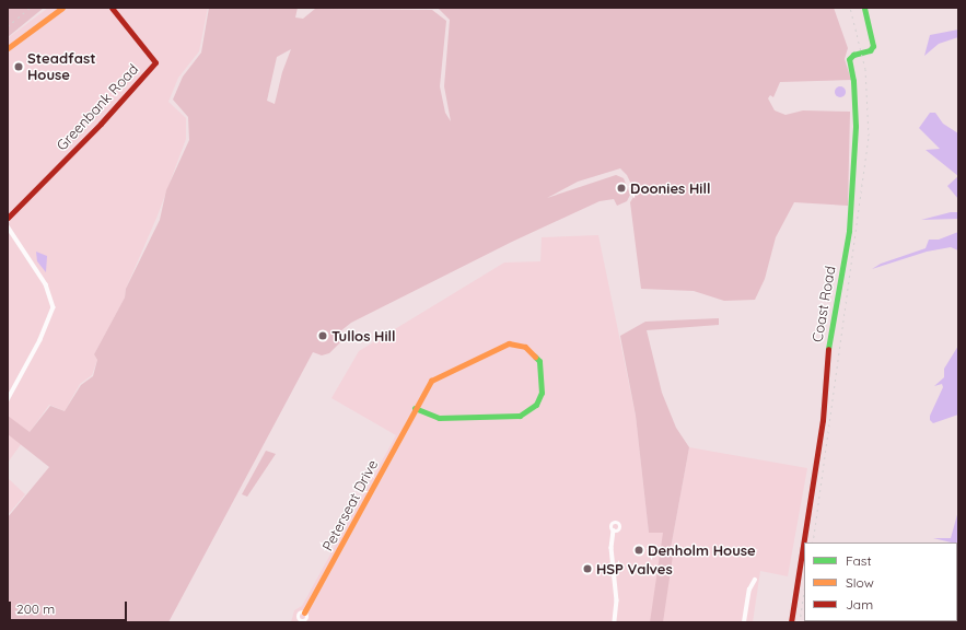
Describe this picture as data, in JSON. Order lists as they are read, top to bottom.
{
  "streets": {
    "street": ["Greenbank Road", "Coast Road", "Peterseat Drive"]
  },
  "places": [
    "Steadfast House",
    "Doonies Hill",
    "Tullos Hill",
    "Denholm House",
    "HSP Valves"
  ],
  "legend": ["Fast", "Slow", "Jam"],
  "scale_bar": "200 m"
}
